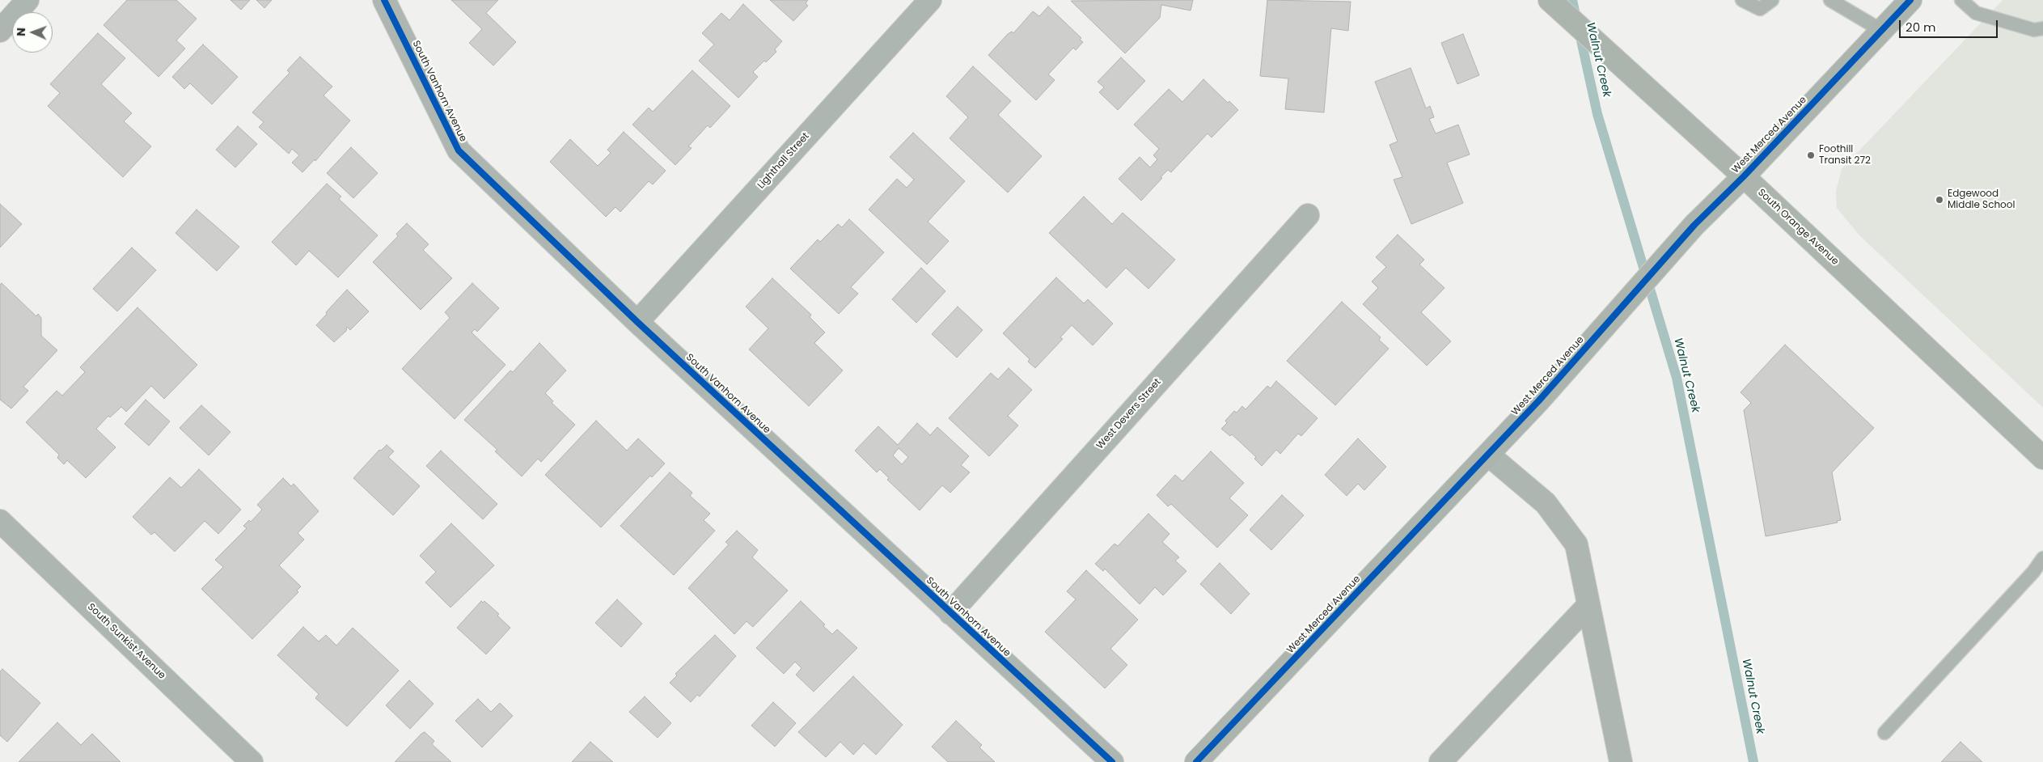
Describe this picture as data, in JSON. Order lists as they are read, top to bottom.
{
  "streets": {
    "street": [
      "South Vanhorn Avenue",
      "West Merced Avenue",
      "Lighthall Street",
      "South Orange Avenue",
      "West Devers Street",
      "South Sunkist Avenue"
    ]
  },
  "crossings": [
    ["South Vanhorn Avenue", "Lighthall Street"],
    ["South Vanhorn Avenue", "West Devers Street"],
    ["West Merced Avenue", "South Orange Avenue"]
  ],
  "water": ["Walnut Creek"],
  "places": ["Foothill Transit 272", "Edgewood Middle School"],
  "scale_bar": "20 m",
  "north": "left"
}
